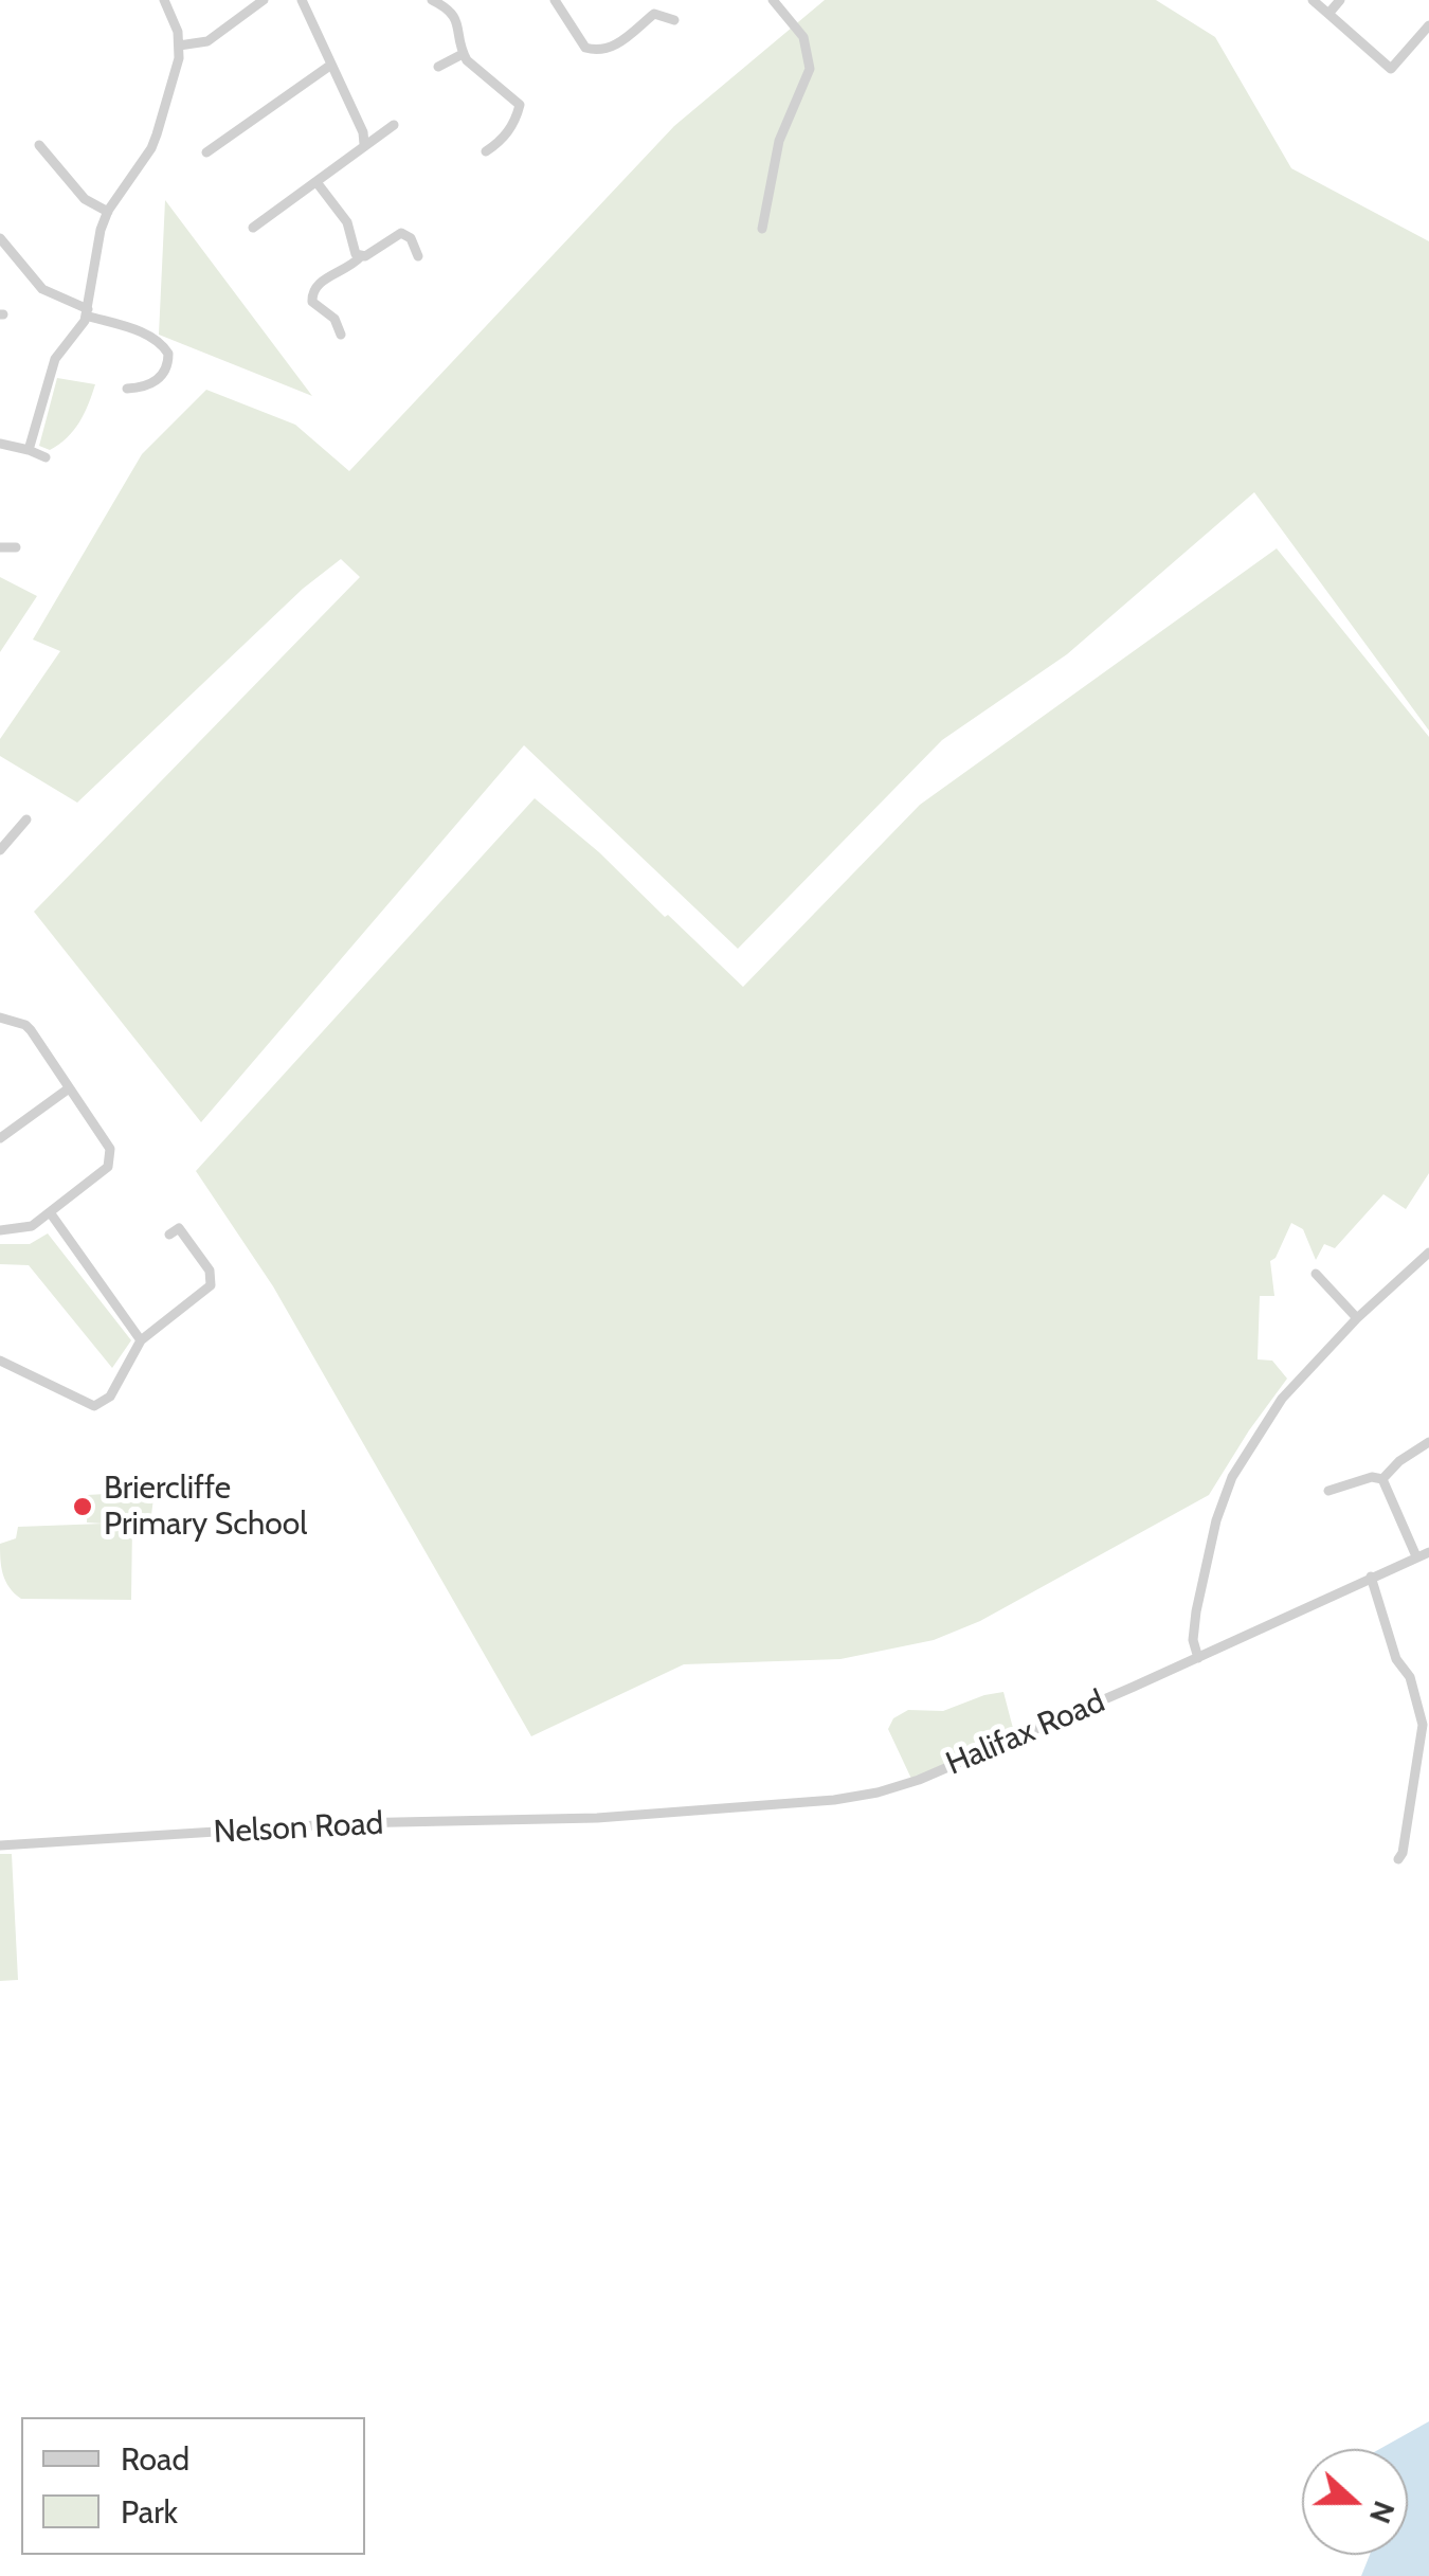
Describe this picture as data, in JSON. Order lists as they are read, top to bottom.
{
  "streets": {
    "street": ["Halifax Road", "Nelson Road"]
  },
  "crossings": [
    ["Halifax Road", "Nelson Road"]
  ],
  "places": ["Briercliffe Primary School"],
  "legend": ["Road", "Park"],
  "north": "right"
}
